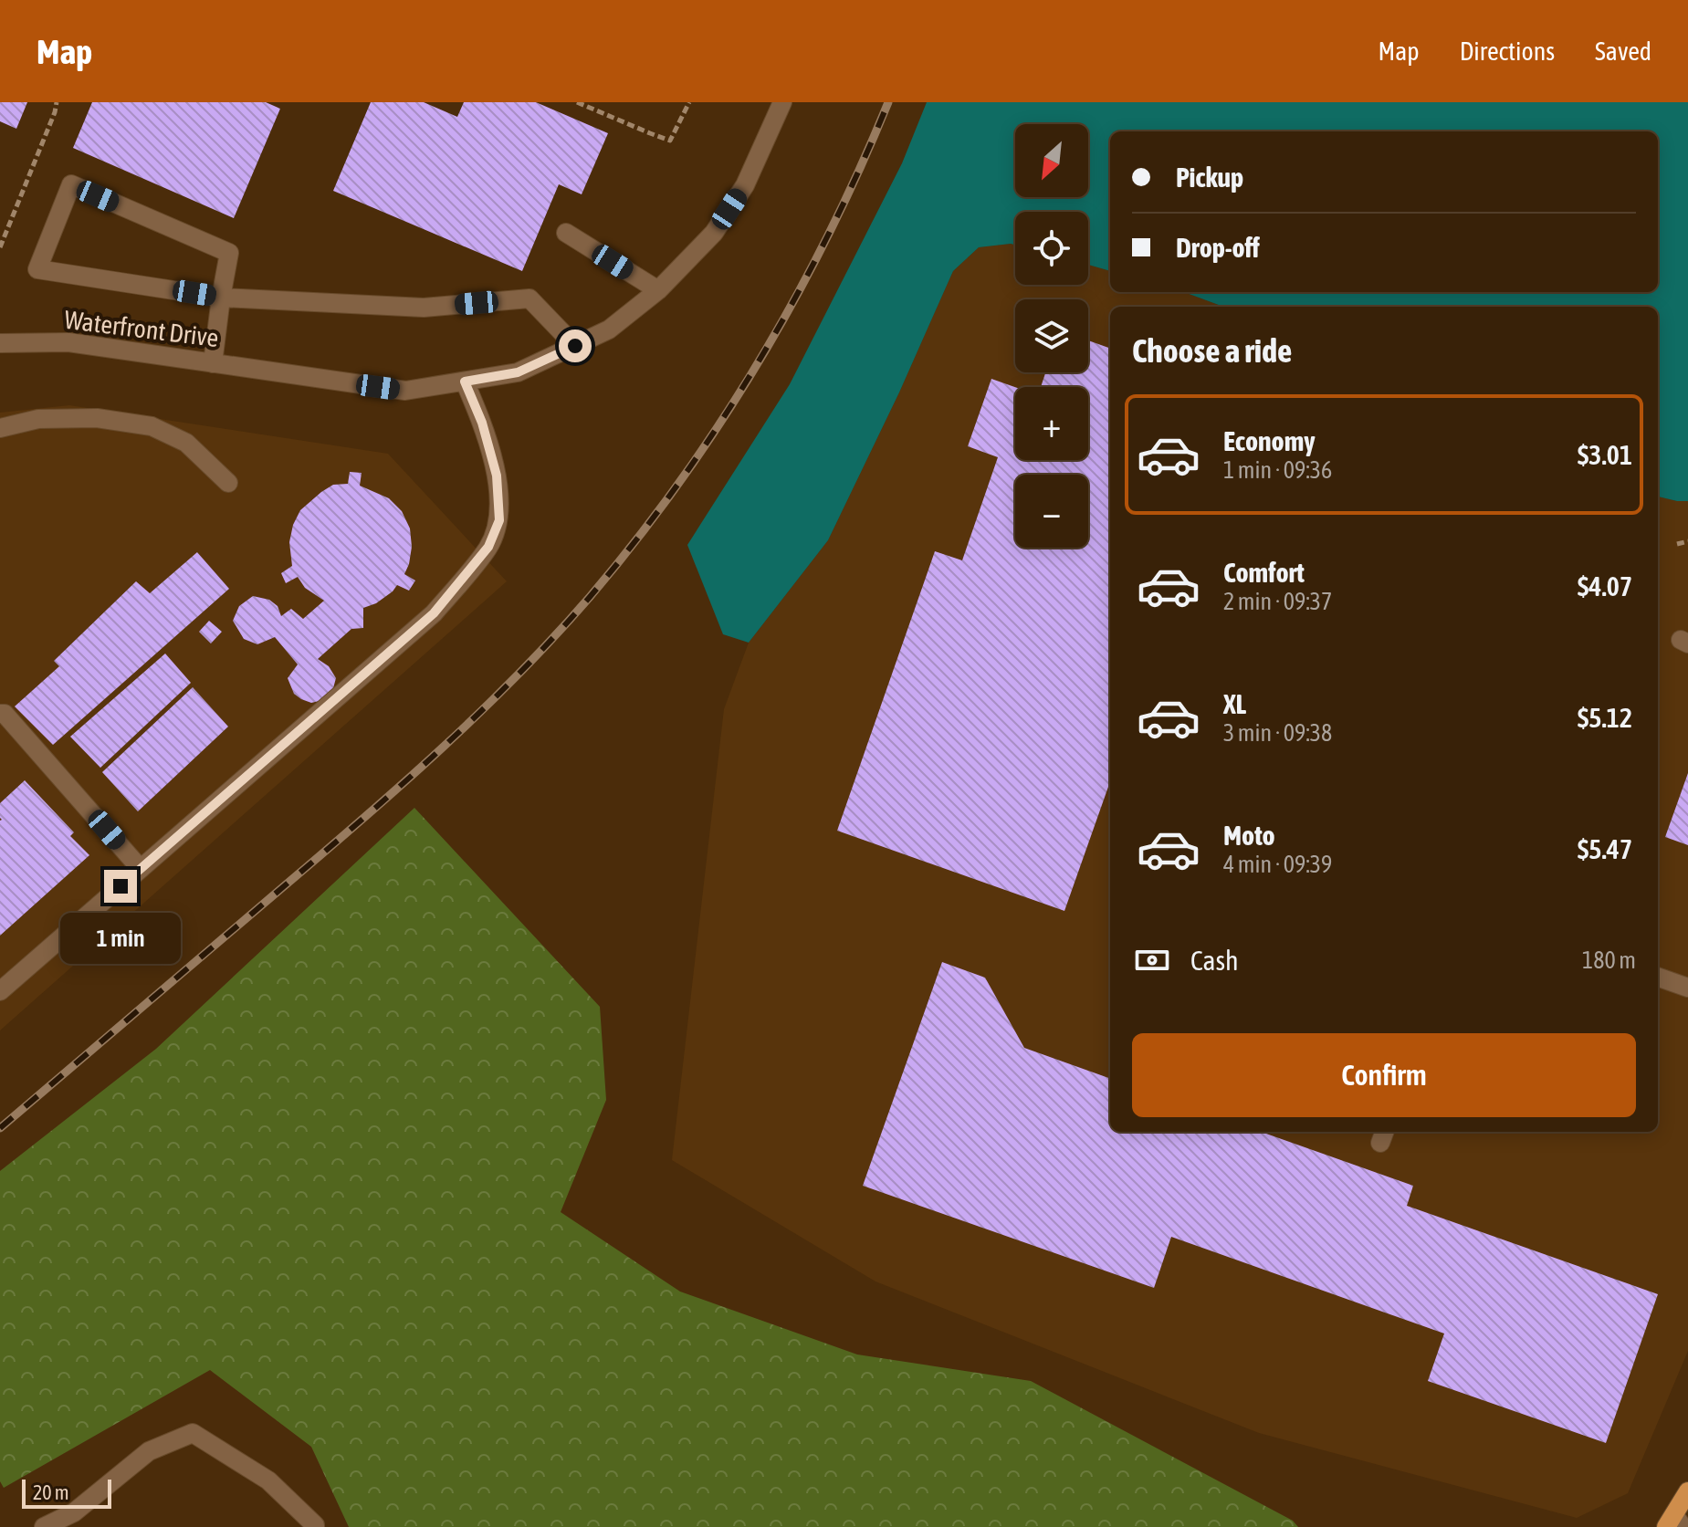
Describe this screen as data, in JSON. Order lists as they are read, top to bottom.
{
  "streets": {
    "street": ["Waterfront Drive"]
  },
  "scale_bar": "20 m",
  "north": "bottom left",
  "page": {
    "header": "Map",
    "nav": ["Map", "Directions", "Saved"],
    "map_buttons": ["+", "−"],
    "banner": ["Pickup", "Drop-off"],
    "heading": "Choose a ride",
    "list": [
      {
        "name": "Economy",
        "note": "1 min · 09:36",
        "value": "$3.01"
      },
      {
        "name": "Comfort",
        "note": "2 min · 09:37",
        "value": "$4.07"
      },
      {
        "name": "XL",
        "note": "3 min · 09:38",
        "value": "$5.12"
      },
      {
        "name": "Moto",
        "note": "4 min · 09:39",
        "value": "$5.47"
      }
    ],
    "bubble": "1 min",
    "pay": ["Cash", "180 m"],
    "buttons": "Confirm",
    "scale": "20 m"
  }
}
